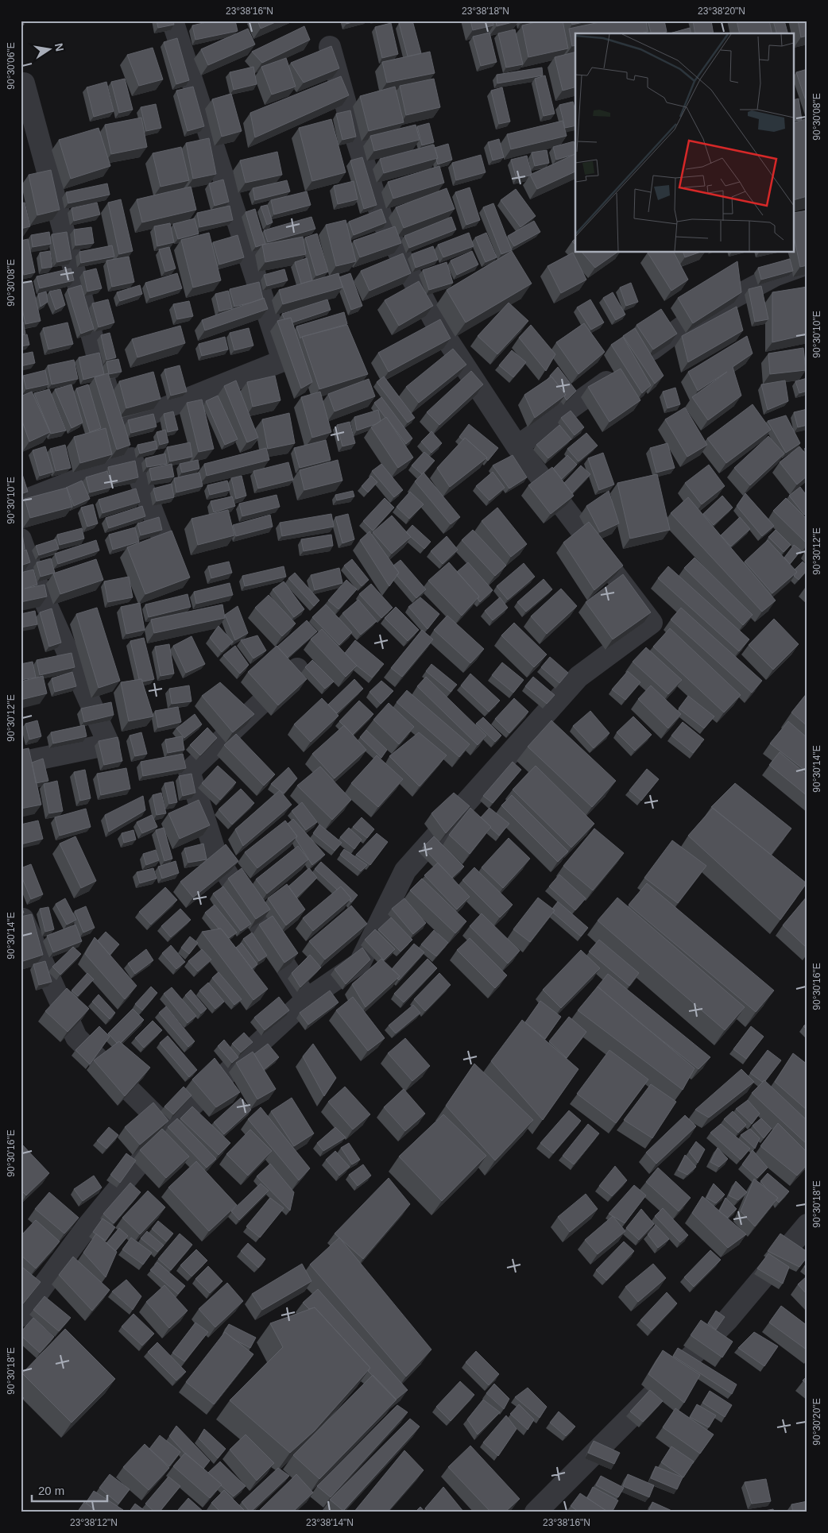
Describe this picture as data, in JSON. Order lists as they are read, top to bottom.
{
  "scale_bar": "20 m",
  "north": "right",
  "coordinates": [
    "23°38'16\"N",
    "23°38'18\"N",
    "23°38'20\"N",
    "90°30'06\"E",
    "90°30'08\"E",
    "90°30'10\"E",
    "90°30'12\"E",
    "90°30'14\"E",
    "90°30'16\"E",
    "90°30'18\"E",
    "90°30'20\"E",
    "23°38'12\"N",
    "23°38'14\"N"
  ]
}
